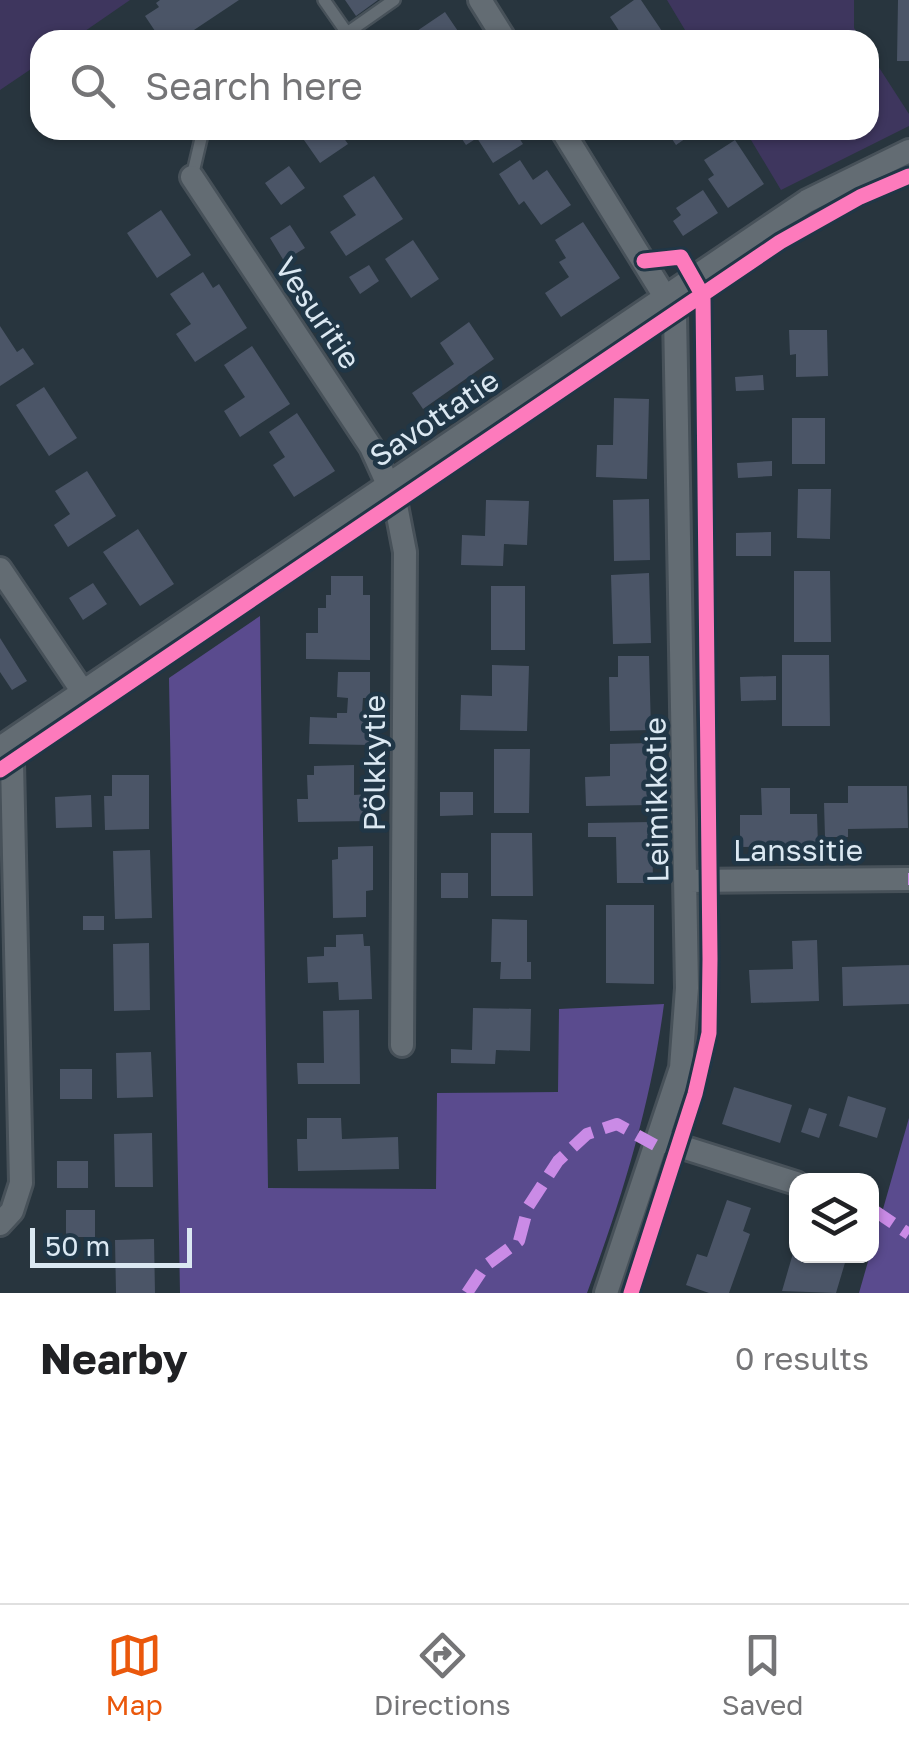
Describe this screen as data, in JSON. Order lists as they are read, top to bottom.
{
  "streets": {
    "street": [
      "Vesuritie",
      "Savottatie",
      "Pölkkytie",
      "Leimikkotie",
      "Lanssitie"
    ]
  },
  "crossings": [
    ["Vesuritie", "Savottatie"],
    ["Vesuritie", "Pölkkytie"],
    ["Savottatie", "Pölkkytie"],
    ["Savottatie", "Leimikkotie"],
    ["Leimikkotie", "Lanssitie"]
  ],
  "scale_bar": "50 m",
  "page": {
    "search": "Search here",
    "scale": "50 m",
    "heading": ["Nearby", "0 results"],
    "nav": ["Map", "Directions", "Saved"]
  }
}
